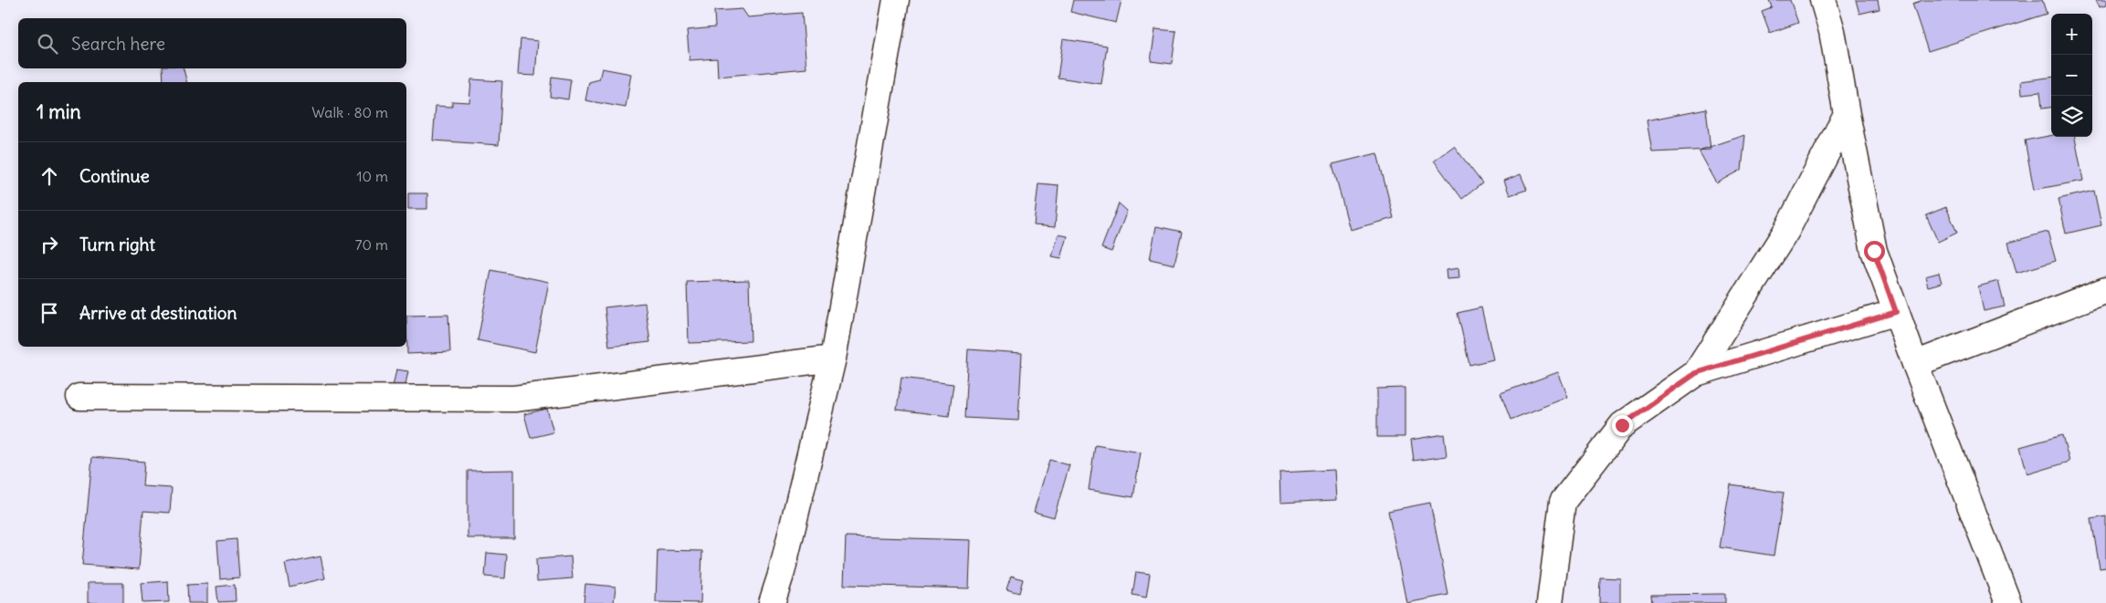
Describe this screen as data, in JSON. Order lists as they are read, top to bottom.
{
  "page": {
    "map_buttons": ["+", "−"],
    "search": "Search here",
    "heading": ["1 min", "Walk · 80 m"],
    "list": [
      ["Continue", "10 m"],
      ["Turn right", "70 m"],
      "Arrive at destination"
    ]
  }
}
